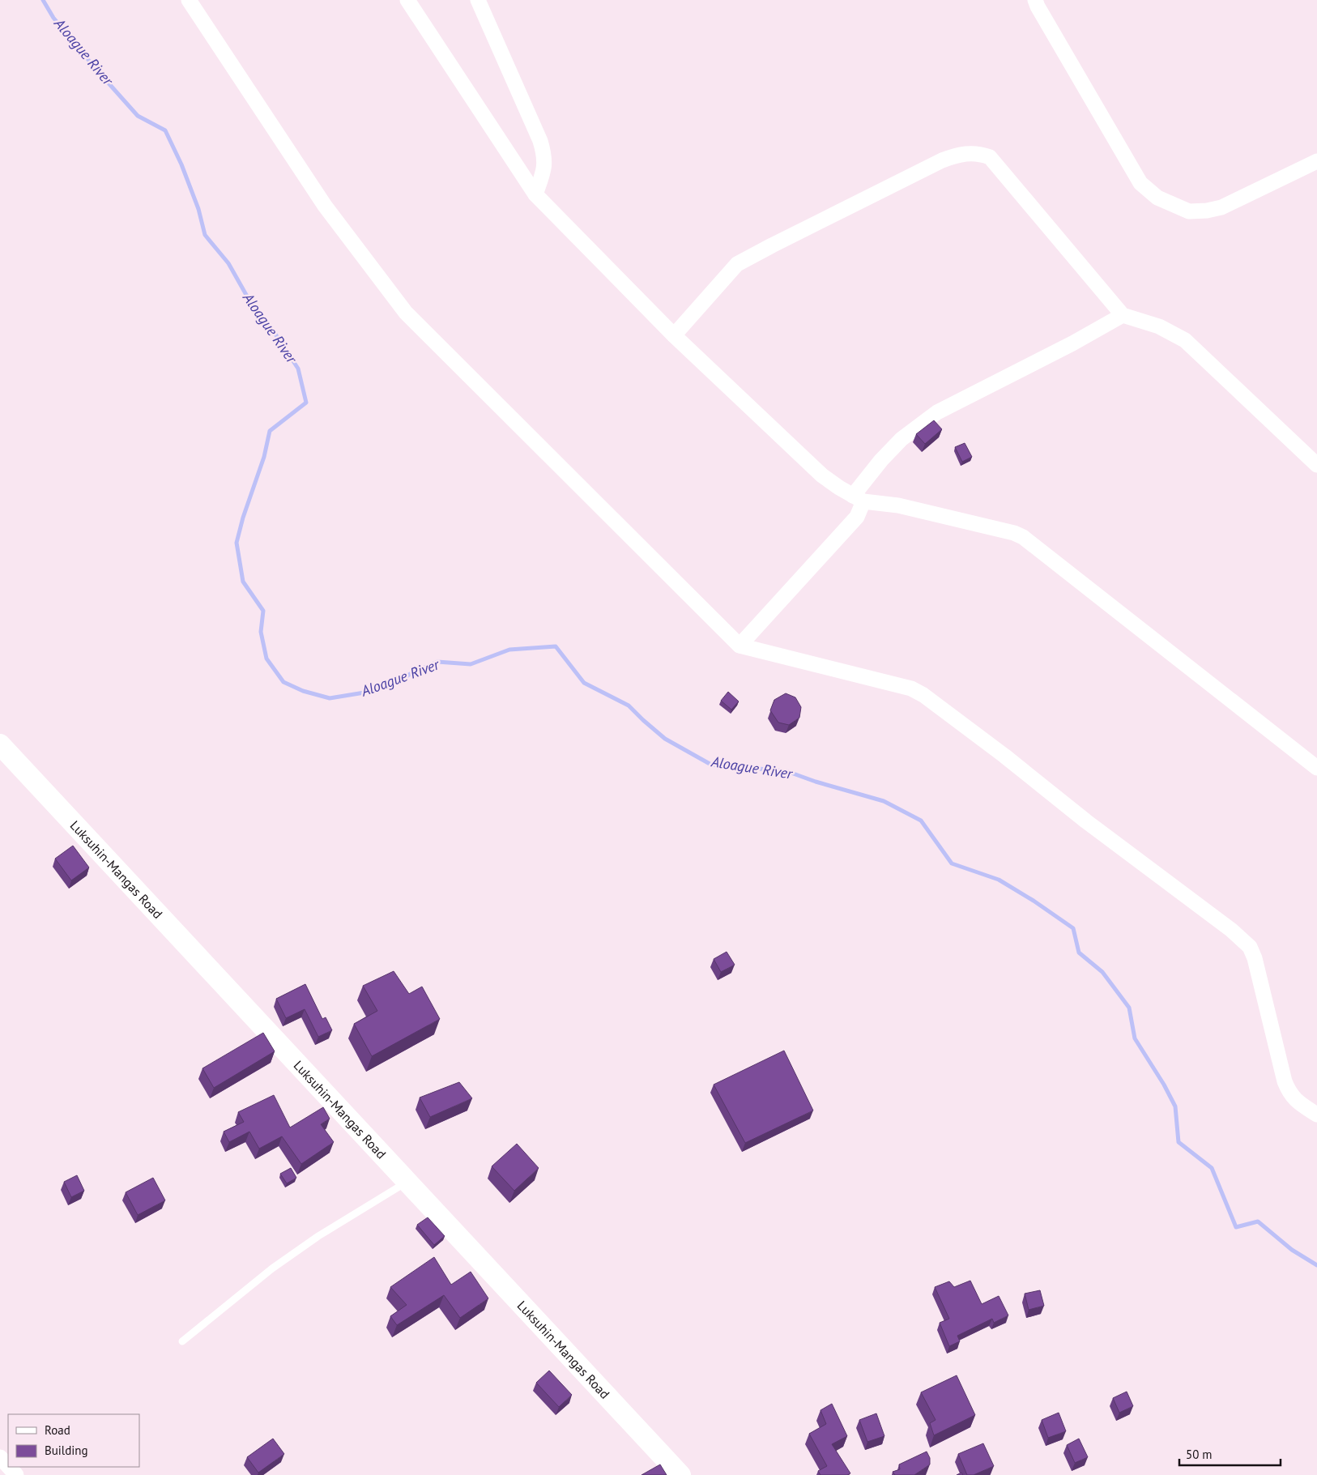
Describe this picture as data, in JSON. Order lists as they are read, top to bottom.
{
  "streets": {
    "main road": ["Luksuhin-Mangas Road"]
  },
  "water": ["Aloague River"],
  "legend": ["Road", "Building"],
  "scale_bar": "50 m"
}
